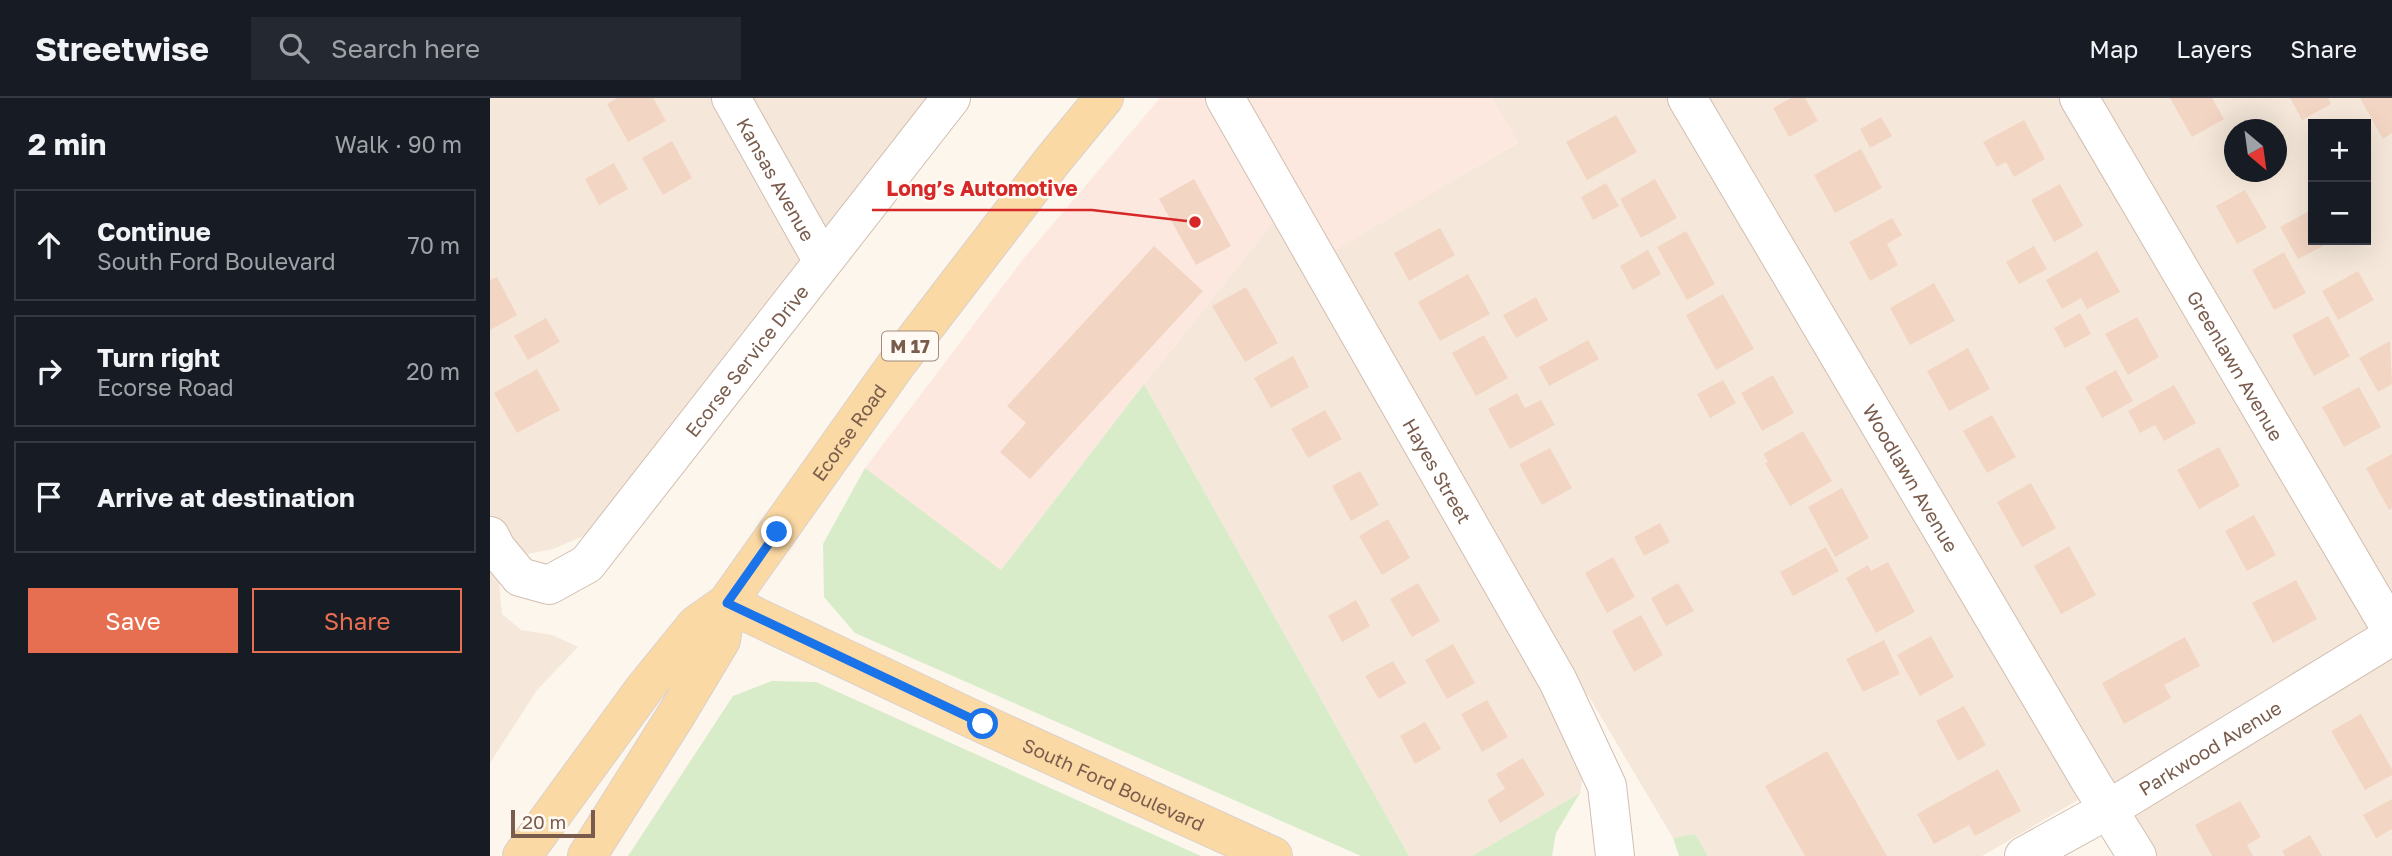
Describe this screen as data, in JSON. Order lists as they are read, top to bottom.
{
  "streets": {
    "main road": ["M 17", "Ecorse Road", "South Ford Boulevard"],
    "street": [
      "Kansas Avenue",
      "Ecorse Service Drive",
      "Greenlawn Avenue",
      "Hayes Street",
      "Woodlawn Avenue",
      "Parkwood Avenue"
    ]
  },
  "crossings": [
    ["Kansas Avenue", "Ecorse Service Drive"],
    ["Greenlawn Avenue", "Parkwood Avenue"],
    ["Ecorse Road", "South Ford Boulevard"],
    ["Woodlawn Avenue", "Parkwood Avenue"]
  ],
  "places": ["Long’s Automotive"],
  "scale_bar": "20 m",
  "north": "bottom right",
  "page": {
    "header": "Streetwise",
    "search": "Search here",
    "nav": ["Map", "Layers", "Share"],
    "heading": ["2 min", "Walk · 90 m"],
    "map_buttons": ["+", "−"],
    "list": [
      ["Continue", "South Ford Boulevard", "70 m"],
      ["Turn right", "Ecorse Road", "20 m"],
      "Arrive at destination"
    ],
    "buttons": ["Save", "Share"],
    "scale": "20 m"
  }
}
